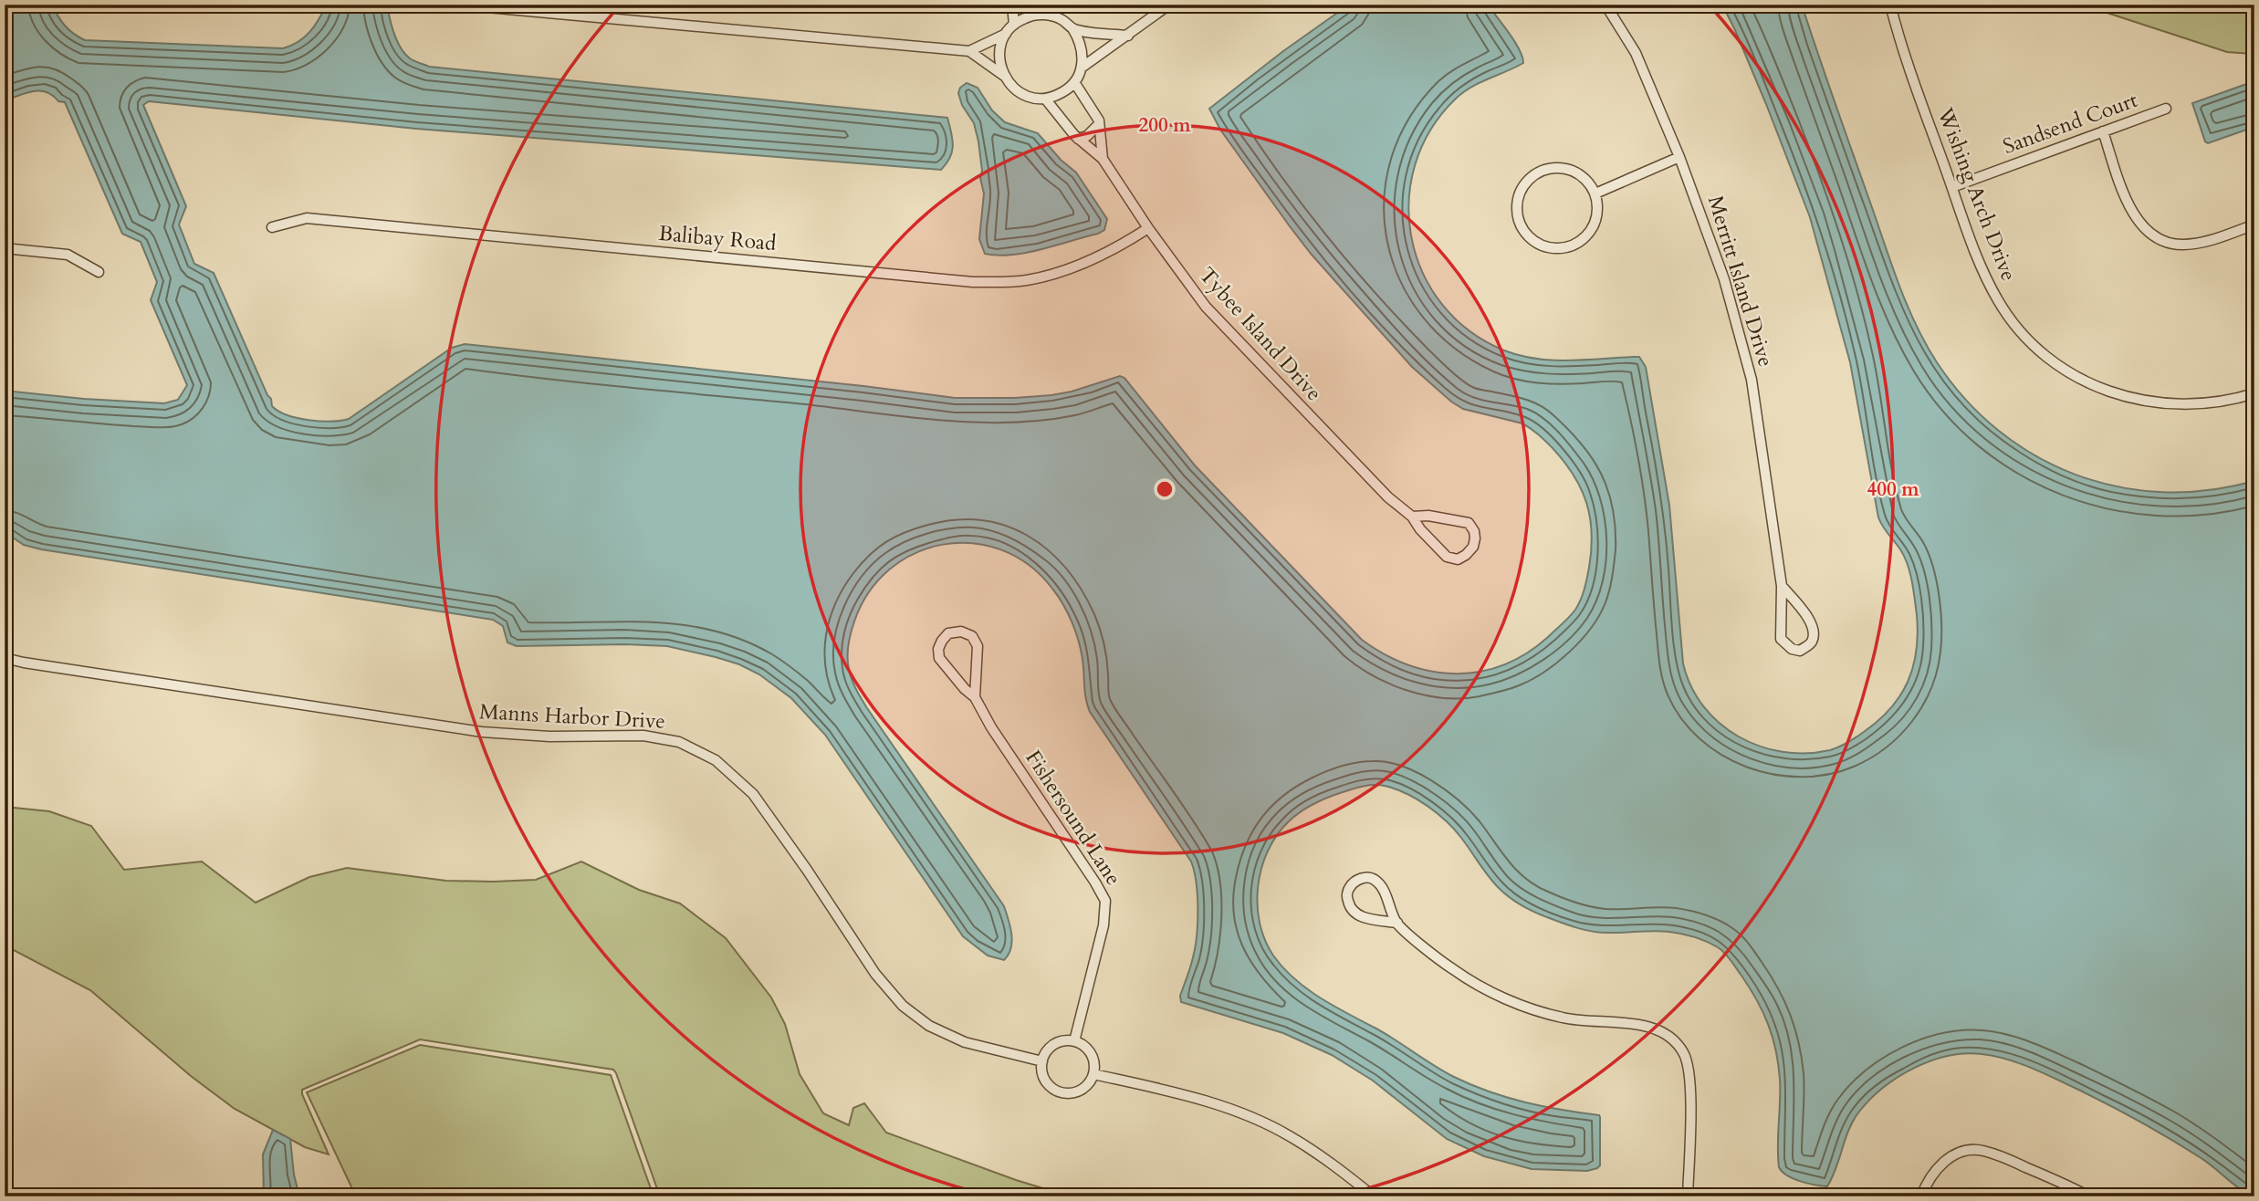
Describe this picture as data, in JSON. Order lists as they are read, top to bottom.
{
  "streets": {
    "street": [
      "Sandsend Court",
      "Wishing Arch Drive",
      "Balibay Road",
      "Merritt Island Drive",
      "Tybee Island Drive",
      "Manns Harbor Drive",
      "Fishersound Lane"
    ]
  },
  "crossings": [
    ["Sandsend Court", "Wishing Arch Drive"],
    ["Balibay Road", "Tybee Island Drive"],
    ["Manns Harbor Drive", "Fishersound Lane"]
  ],
  "rings": ["200 m", "400 m"]
}
